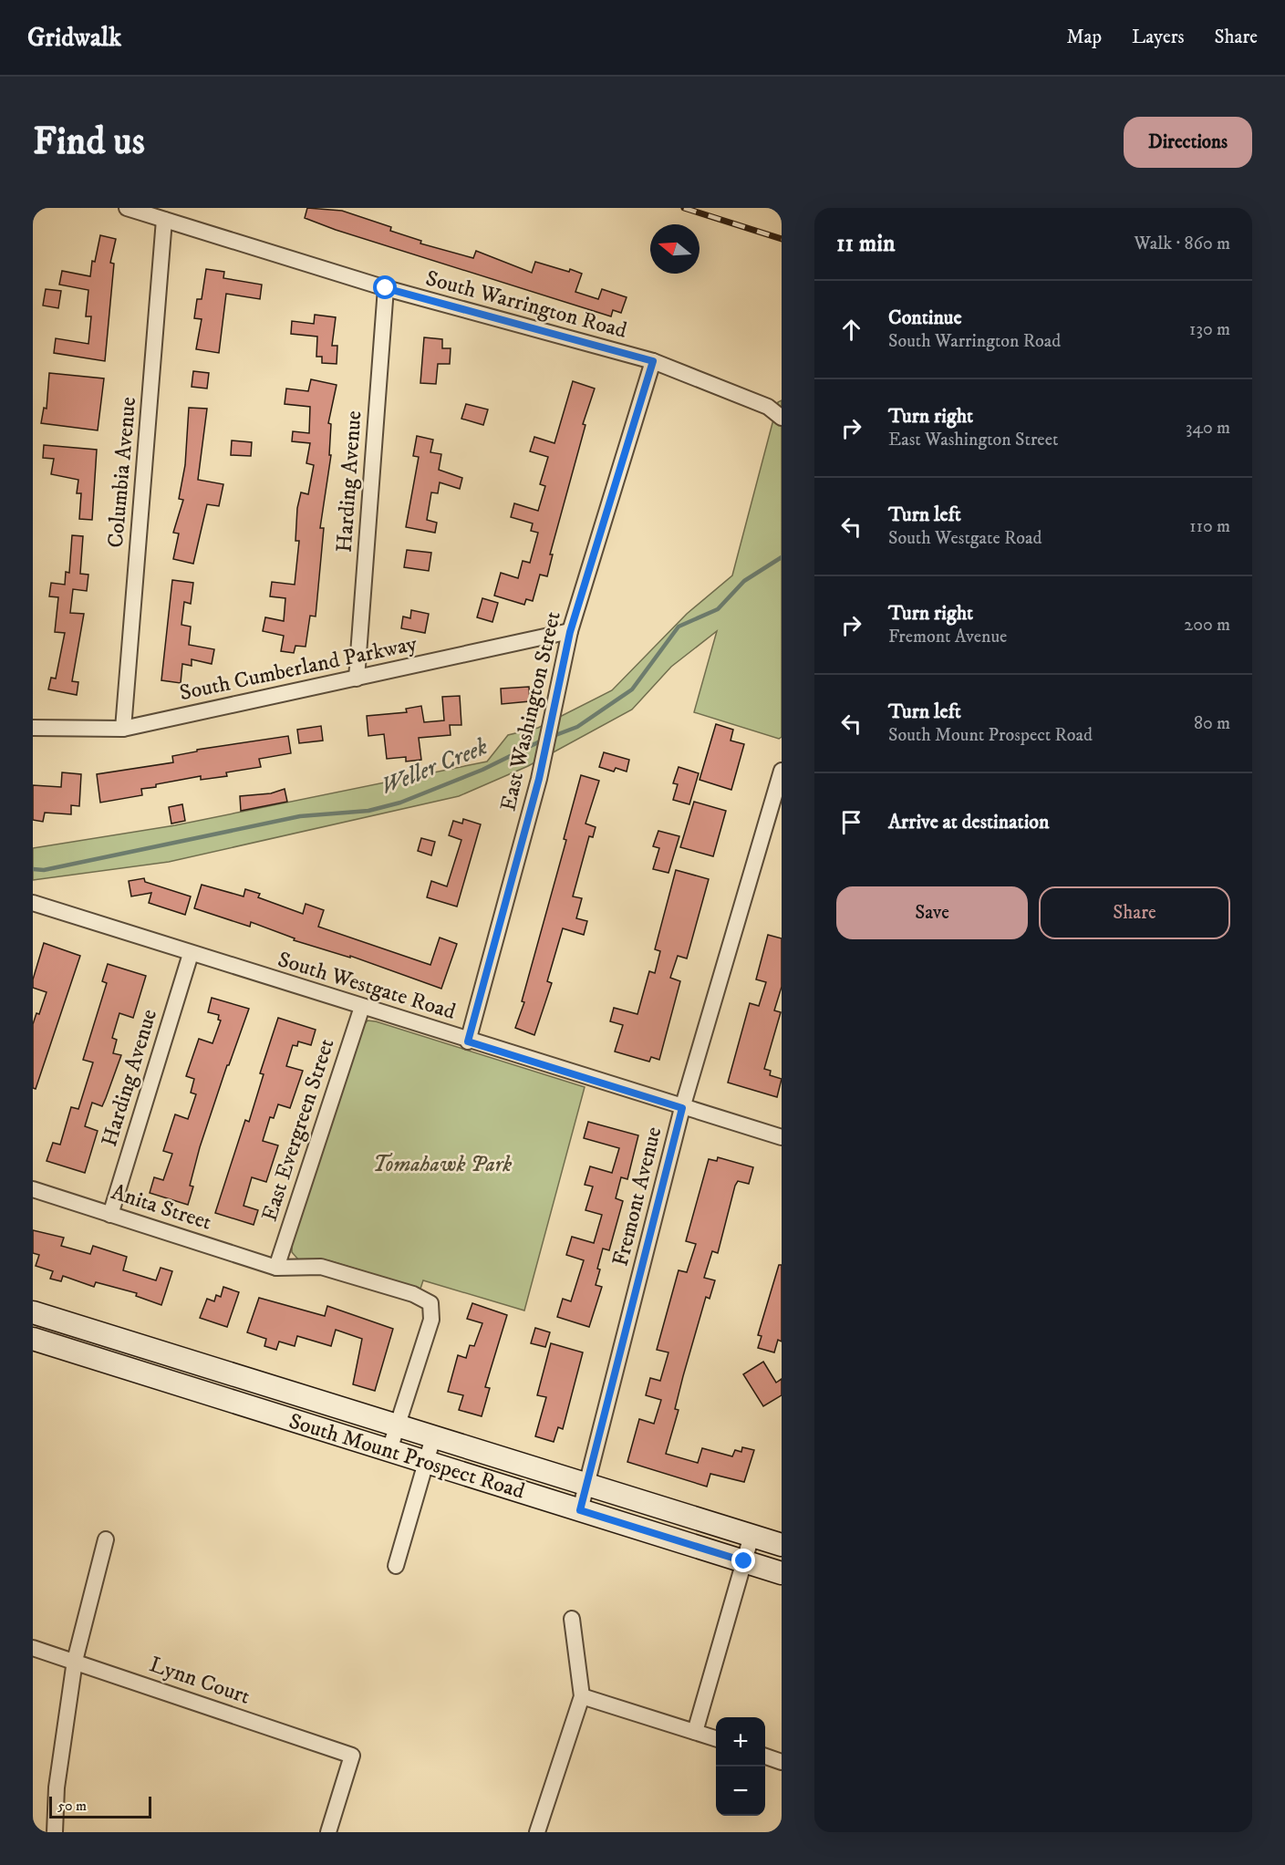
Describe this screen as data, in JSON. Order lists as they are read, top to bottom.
{
  "streets": {
    "main road": ["South Mount Prospect Road"],
    "street": [
      "South Warrington Road",
      "Columbia Avenue",
      "Harding Avenue",
      "South Cumberland Parkway",
      "East Washington Street",
      "South Westgate Road",
      "East Evergreen Street",
      "Fremont Avenue",
      "Anita Street",
      "Lynn Court"
    ]
  },
  "crossings": [
    ["South Warrington Road", "Columbia Avenue"],
    ["South Warrington Road", "Harding Avenue"],
    ["South Warrington Road", "East Washington Street"],
    ["Columbia Avenue", "South Cumberland Parkway"],
    ["Harding Avenue", "South Cumberland Parkway"],
    ["Harding Avenue", "South Westgate Road"],
    ["Harding Avenue", "Anita Street"],
    ["South Cumberland Parkway", "East Washington Street"],
    ["East Washington Street", "South Westgate Road"],
    ["South Westgate Road", "East Evergreen Street"],
    ["South Westgate Road", "Fremont Avenue"],
    ["East Evergreen Street", "Anita Street"],
    ["Fremont Avenue", "South Mount Prospect Road"],
    ["Anita Street", "South Mount Prospect Road"]
  ],
  "water": ["Weller Creek"],
  "parks": ["Tomahawk Park"],
  "scale_bar": "50 m",
  "north": "left",
  "page": {
    "header": "Gridwalk",
    "nav": ["Map", "Layers", "Share"],
    "buttons": [
      "Directions",
      ["Save", "Share"]
    ],
    "title": "Find us",
    "heading": ["11 min", "Walk · 860 m"],
    "list": [
      ["Continue", "South Warrington Road", "130 m"],
      ["Turn right", "East Washington Street", "340 m"],
      ["Turn left", "South Westgate Road", "110 m"],
      ["Turn right", "Fremont Avenue", "200 m"],
      ["Turn left", "South Mount Prospect Road", "80 m"],
      "Arrive at destination"
    ],
    "map_buttons": ["+", "−"],
    "scale": "50 m"
  }
}
